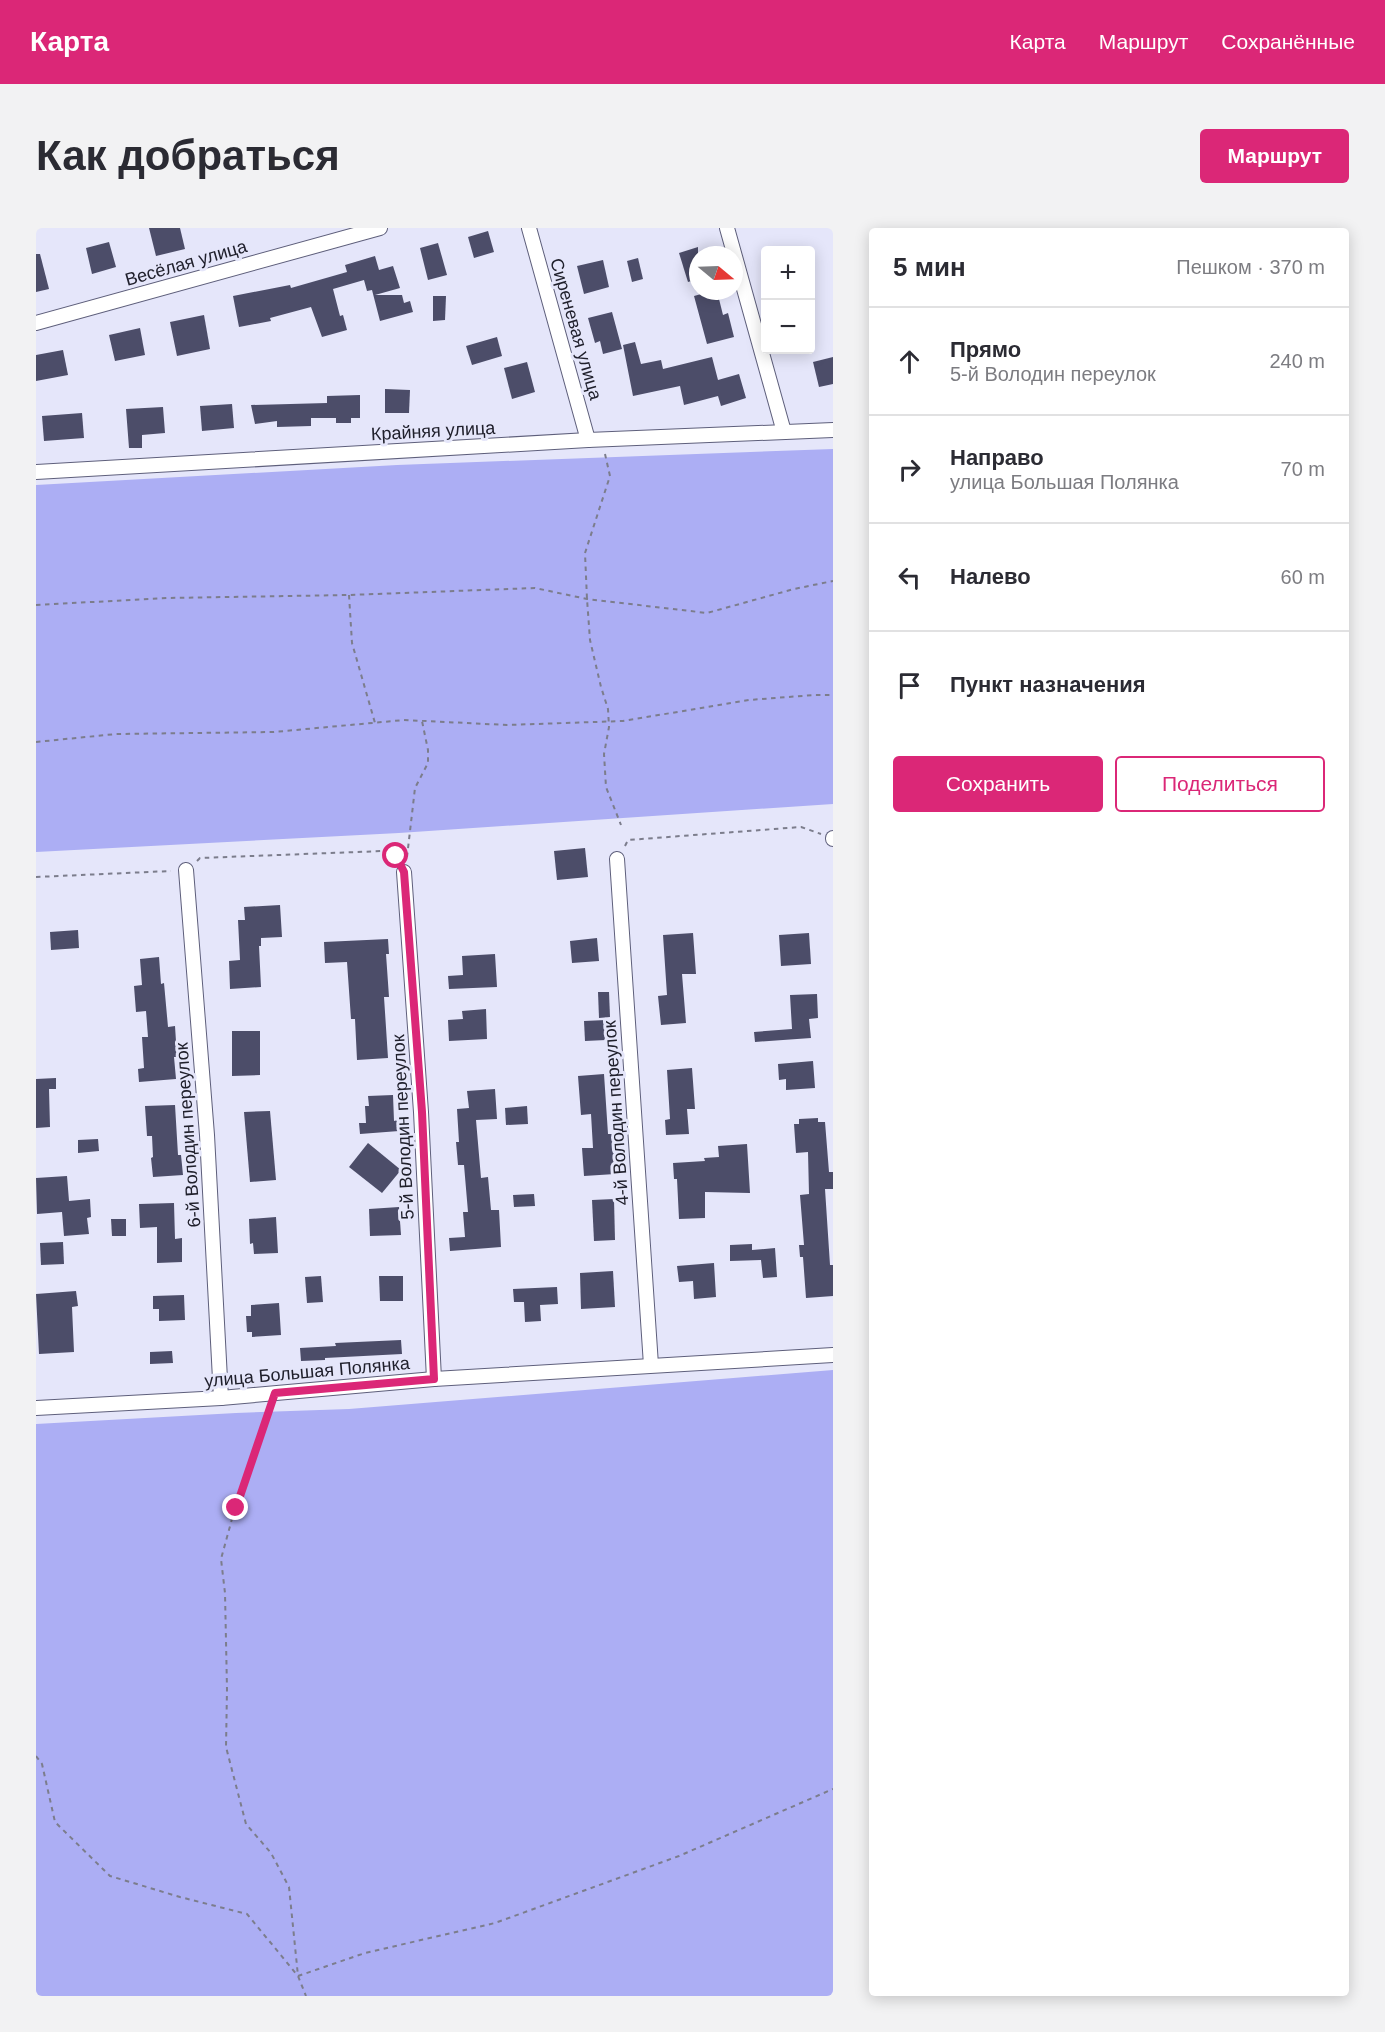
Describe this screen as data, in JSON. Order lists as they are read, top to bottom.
{
  "streets": {
    "street": [
      "Весёлая улица",
      "Сиреневая улица",
      "Крайняя улица",
      "4-й Володин переулок",
      "5-й Володин переулок",
      "6-й Володин переулок",
      "улица Большая Полянка"
    ]
  },
  "crossings": [
    ["Сиреневая улица", "Крайняя улица"],
    ["4-й Володин переулок", "улица Большая Полянка"],
    ["5-й Володин переулок", "улица Большая Полянка"],
    ["6-й Володин переулок", "улица Большая Полянка"]
  ],
  "north": "right",
  "page": {
    "header": "Карта",
    "nav": ["Карта", "Маршрут", "Сохранённые"],
    "buttons": [
      "Маршрут",
      ["Сохранить", "Поделиться"]
    ],
    "title": "Как добраться",
    "heading": ["5 мин", "Пешком · 370 m"],
    "map_buttons": ["+", "−"],
    "list": [
      ["Прямо", "5-й Володин переулок", "240 m"],
      ["Направо", "улица Большая Полянка", "70 m"],
      ["Налево", "60 m"],
      "Пункт назначения"
    ]
  }
}
